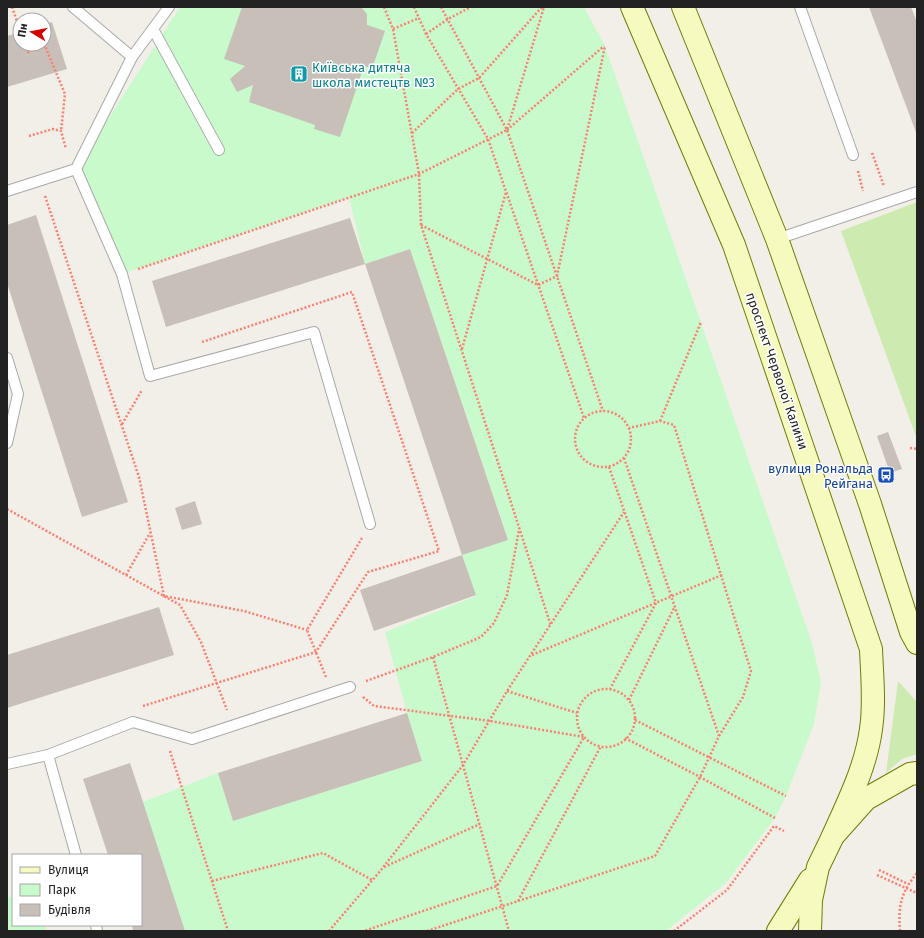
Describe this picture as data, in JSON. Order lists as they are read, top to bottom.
{
  "streets": {
    "main road": ["проспект Червоної Калини"]
  },
  "places": {
    "building": ["Київська дитяча школа мистецтв №3"],
    "bus stop": ["вулиця Рональда Рейгана"]
  },
  "legend": ["Вулиця", "Парк", "Будівля"],
  "north": "left"
}
